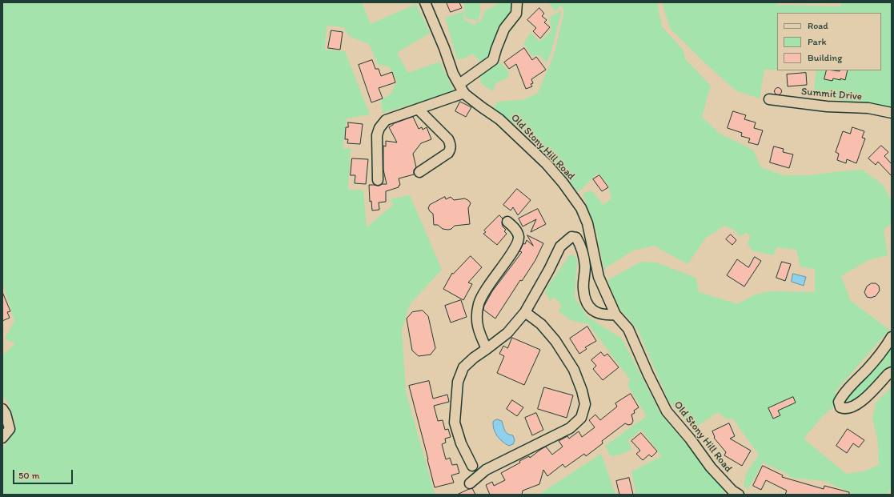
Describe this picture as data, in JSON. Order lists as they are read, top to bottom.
{
  "streets": {
    "street": ["Summit Drive", "Old Stony Hill Road"]
  },
  "legend": ["Road", "Park", "Building"],
  "scale_bar": "50 m"
}
